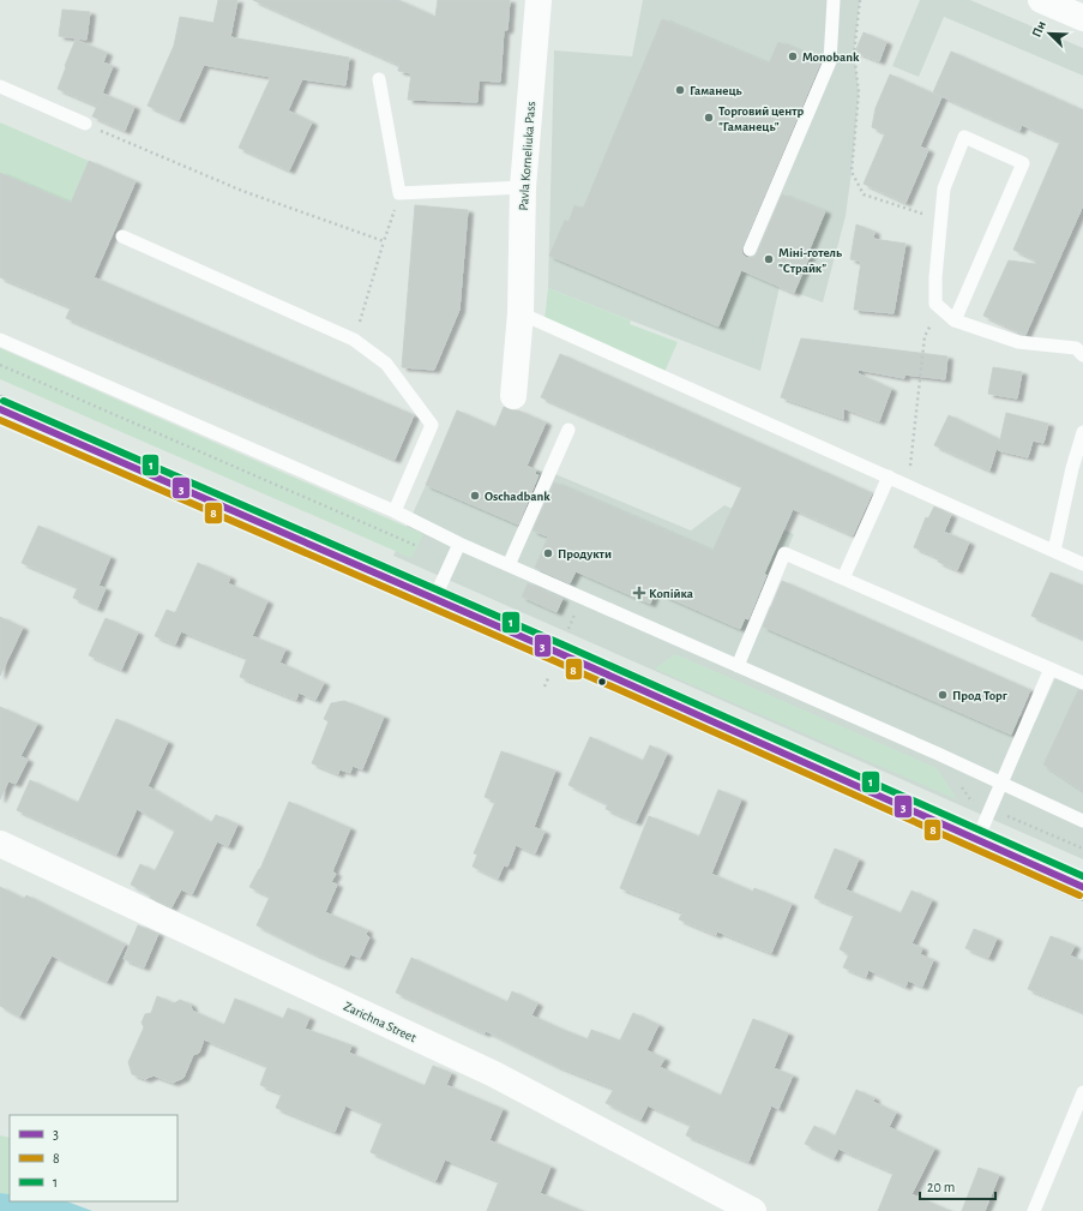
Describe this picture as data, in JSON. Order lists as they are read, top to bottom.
{
  "streets": {
    "street": ["Pavla Korneliuka Pass", "Zarichna Street"]
  },
  "places": {
    "other": [
      "Monobank",
      "Гаманець",
      "Торговий центр \"Гаманець\"",
      "Міні-готель \"Страйк\"",
      "Oschadbank",
      "Продукти",
      "Прод Торг"
    ],
    "health": ["Копійка"]
  },
  "lines": ["transit line 1", "transit line 3", "transit line 8"],
  "legend": ["3", "8", "1"],
  "scale_bar": "20 m",
  "north": "top left"
}
